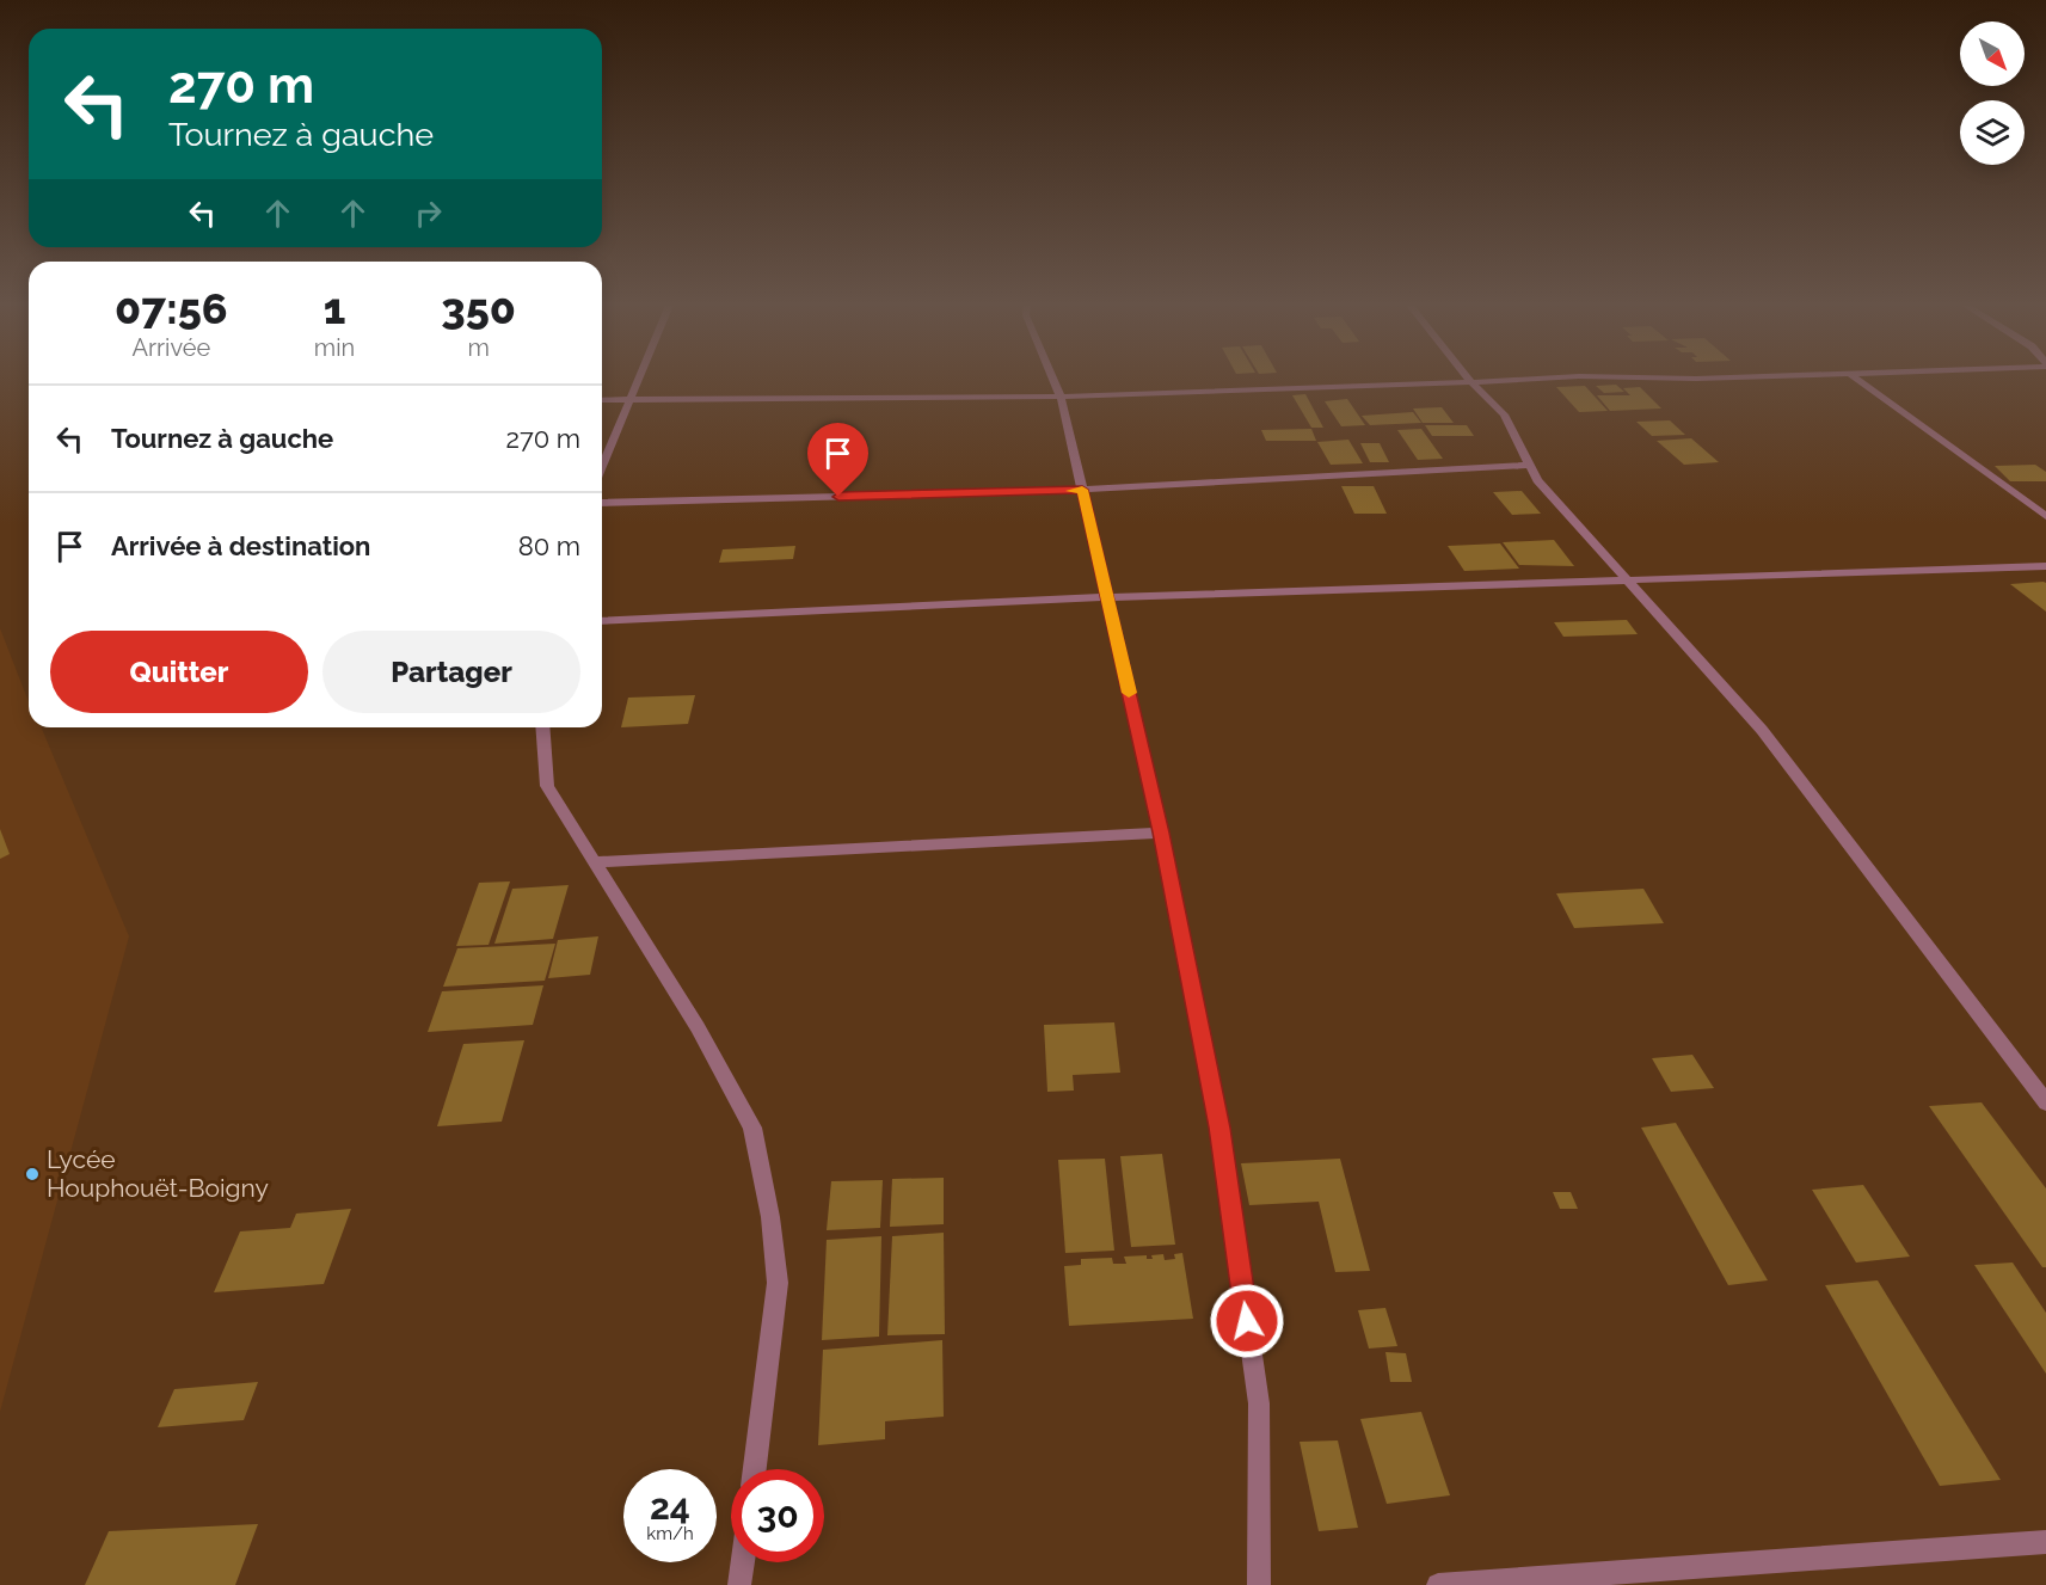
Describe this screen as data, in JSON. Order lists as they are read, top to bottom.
{
  "places": ["Lycée Houphouët-Boigny"],
  "north": "bottom right",
  "page": {
    "turn": ["270 m", "Tournez à gauche"],
    "eta": [
      "07:56",
      "Arrivée",
      "1",
      "min",
      "350",
      "m"
    ],
    "list": [
      {
        "name": "Tournez à gauche",
        "value": "270 m"
      },
      {
        "name": "Arrivée à destination",
        "value": "80 m"
      }
    ],
    "buttons": ["Quitter", "Partager"],
    "speed": "24 km/h",
    "limit": "30"
  }
}
